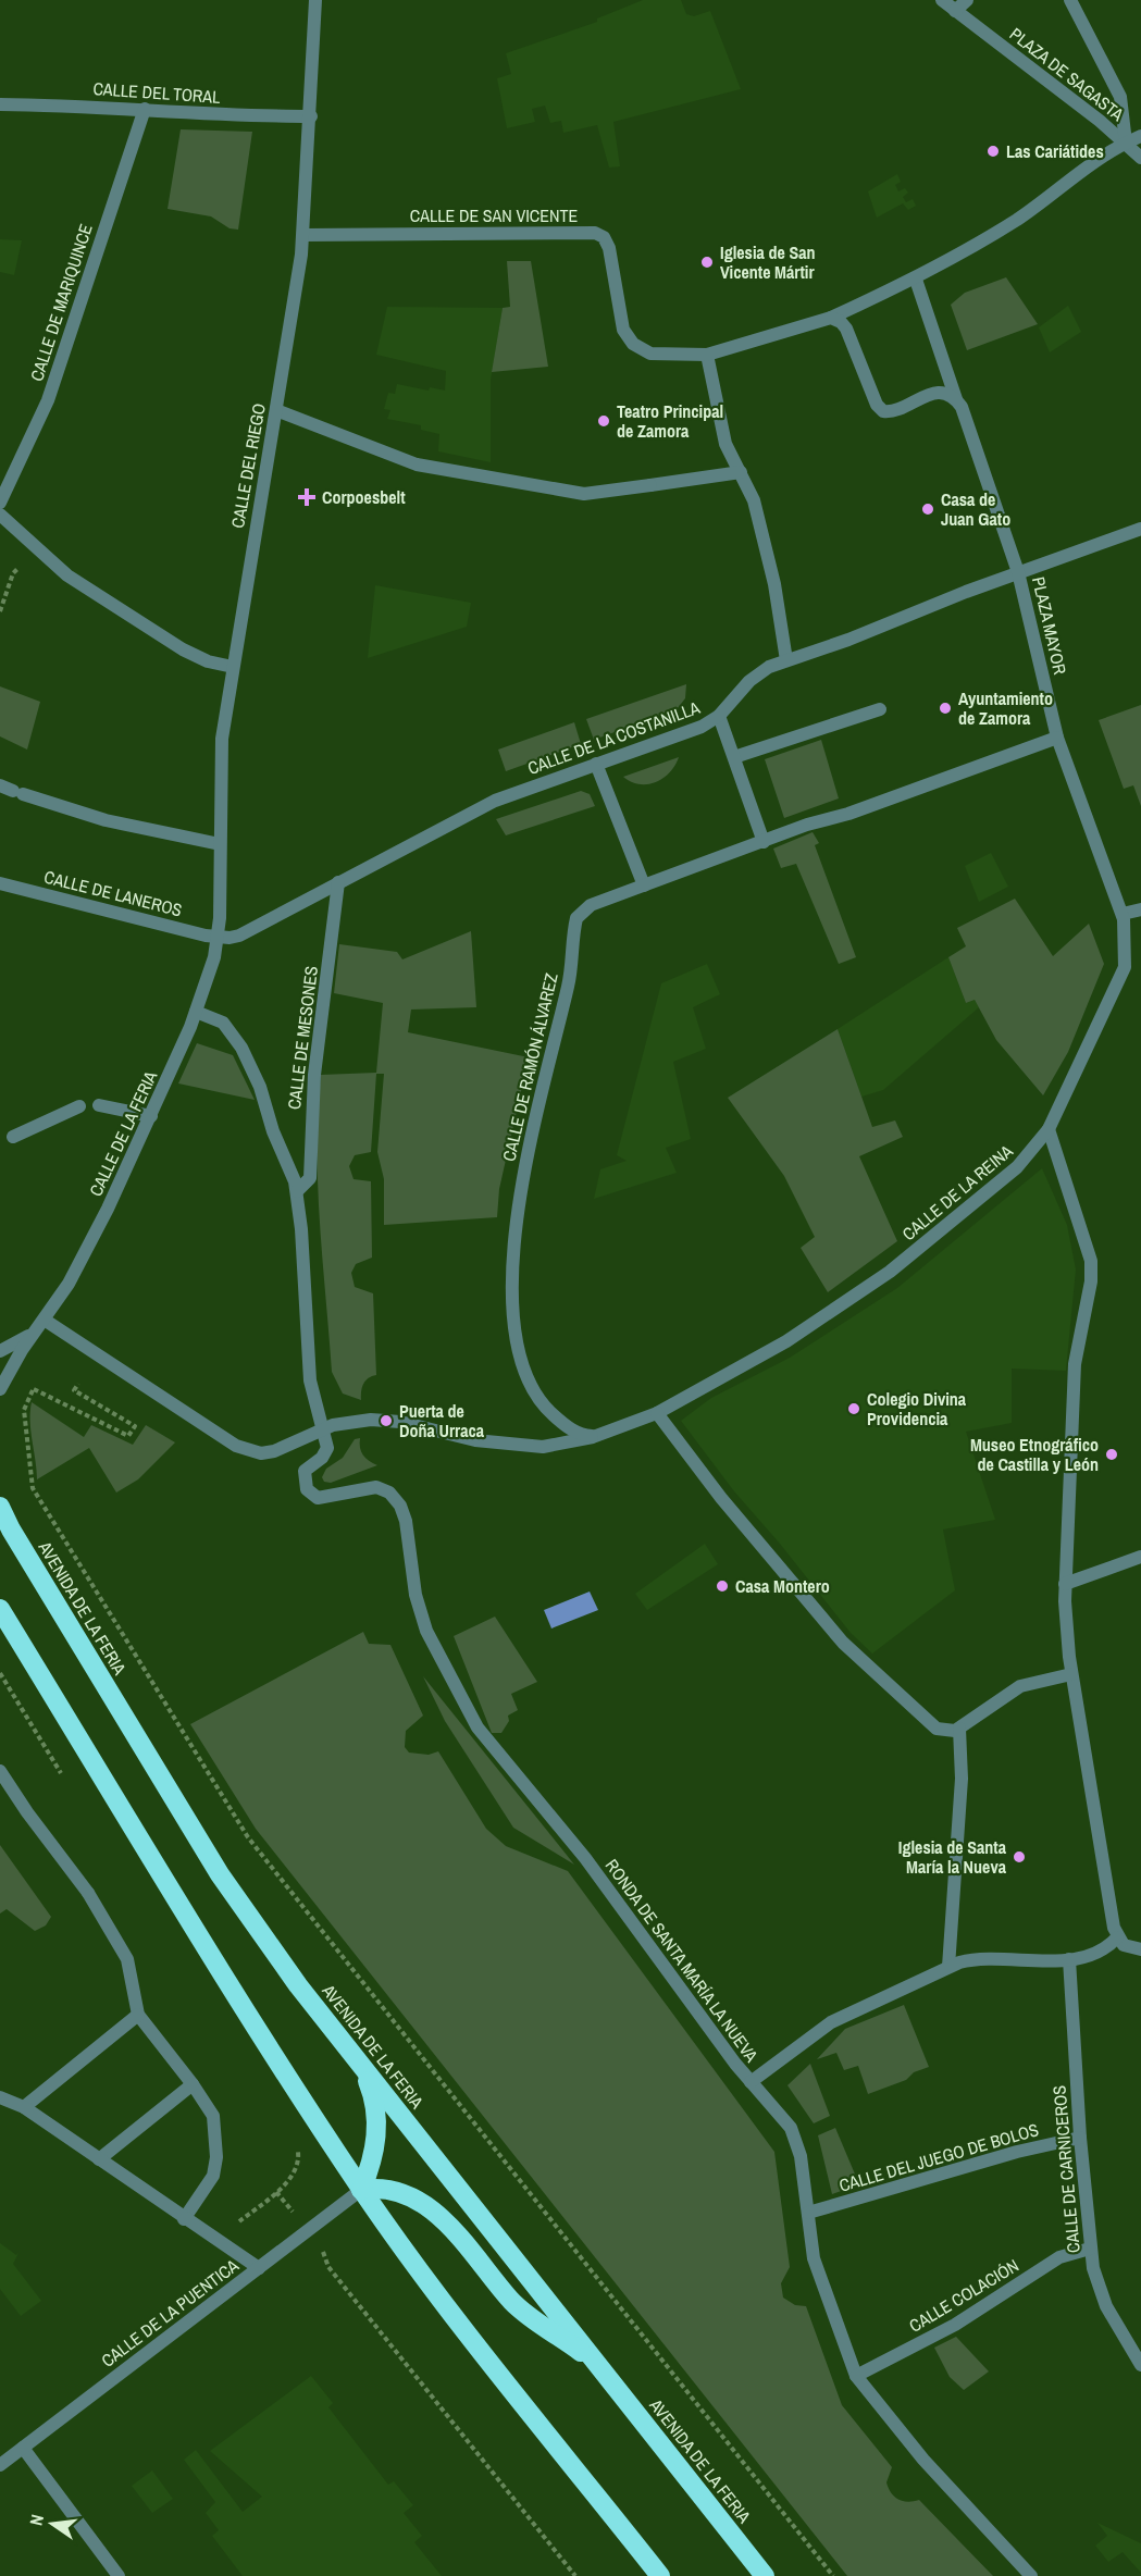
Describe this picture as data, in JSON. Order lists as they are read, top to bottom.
{
  "streets": {
    "highway": ["AVENIDA DE LA FERIA"],
    "street": [
      "PLAZA DE SAGASTA",
      "CALLE DEL TORAL",
      "CALLE DE SAN VICENTE",
      "CALLE DE MARIQUINCE",
      "CALLE DEL RIEGO",
      "PLAZA MAYOR",
      "CALLE DE LA COSTANILLA",
      "CALLE DE LANEROS",
      "CALLE DE MESONES",
      "CALLE DE RAMÓN ÁLVAREZ",
      "CALLE DE LA FERIA",
      "CALLE DE LA REINA",
      "RONDA DE SANTA MARÍA LA NUEVA",
      "CALLE DEL JUEGO DE BOLOS",
      "CALLE DE CARNICEROS",
      "CALLE COLACIÓN",
      "CALLE DE LA PUENTICA"
    ]
  },
  "crossings": [
    ["PLAZA DE SAGASTA", "CALLE DE SAN VICENTE"],
    ["CALLE DEL TORAL", "CALLE DE MARIQUINCE"],
    ["CALLE DEL TORAL", "CALLE DEL RIEGO"],
    ["CALLE DE SAN VICENTE", "CALLE DEL RIEGO"],
    ["CALLE DEL RIEGO", "CALLE DE LA COSTANILLA"],
    ["CALLE DEL RIEGO", "CALLE DE LANEROS"],
    ["CALLE DEL RIEGO", "CALLE DE LA FERIA"],
    ["PLAZA MAYOR", "CALLE DE LA COSTANILLA"],
    ["PLAZA MAYOR", "CALLE DE RAMÓN ÁLVAREZ"],
    ["PLAZA MAYOR", "CALLE DE LA REINA"],
    ["CALLE DE LA COSTANILLA", "CALLE DE LANEROS"],
    ["CALLE DE LA COSTANILLA", "CALLE DE MESONES"],
    ["CALLE DE LA COSTANILLA", "CALLE DE LA FERIA"],
    ["CALLE DE LANEROS", "CALLE DE LA FERIA"],
    ["CALLE DE RAMÓN ÁLVAREZ", "CALLE DE LA REINA"],
    ["CALLE DE LA FERIA", "CALLE DE LA REINA"],
    ["CALLE DE LA REINA", "RONDA DE SANTA MARÍA LA NUEVA"],
    ["RONDA DE SANTA MARÍA LA NUEVA", "CALLE DEL JUEGO DE BOLOS"],
    ["RONDA DE SANTA MARÍA LA NUEVA", "CALLE COLACIÓN"],
    ["CALLE DEL JUEGO DE BOLOS", "CALLE DE CARNICEROS"],
    ["CALLE DE CARNICEROS", "CALLE COLACIÓN"]
  ],
  "places": {
    "other": [
      "Las Cariátides",
      "Iglesia de San Vicente Mártir",
      "Teatro Principal de Zamora",
      "Casa de Juan Gato",
      "Ayuntamiento de Zamora",
      "Colegio Divina Providencia",
      "Puerta de Doña Urraca",
      "Museo Etnográfico de Castilla y León",
      "Casa Montero",
      "Iglesia de Santa María la Nueva"
    ],
    "health": ["Corpoesbelt"]
  },
  "north": "left"
}
